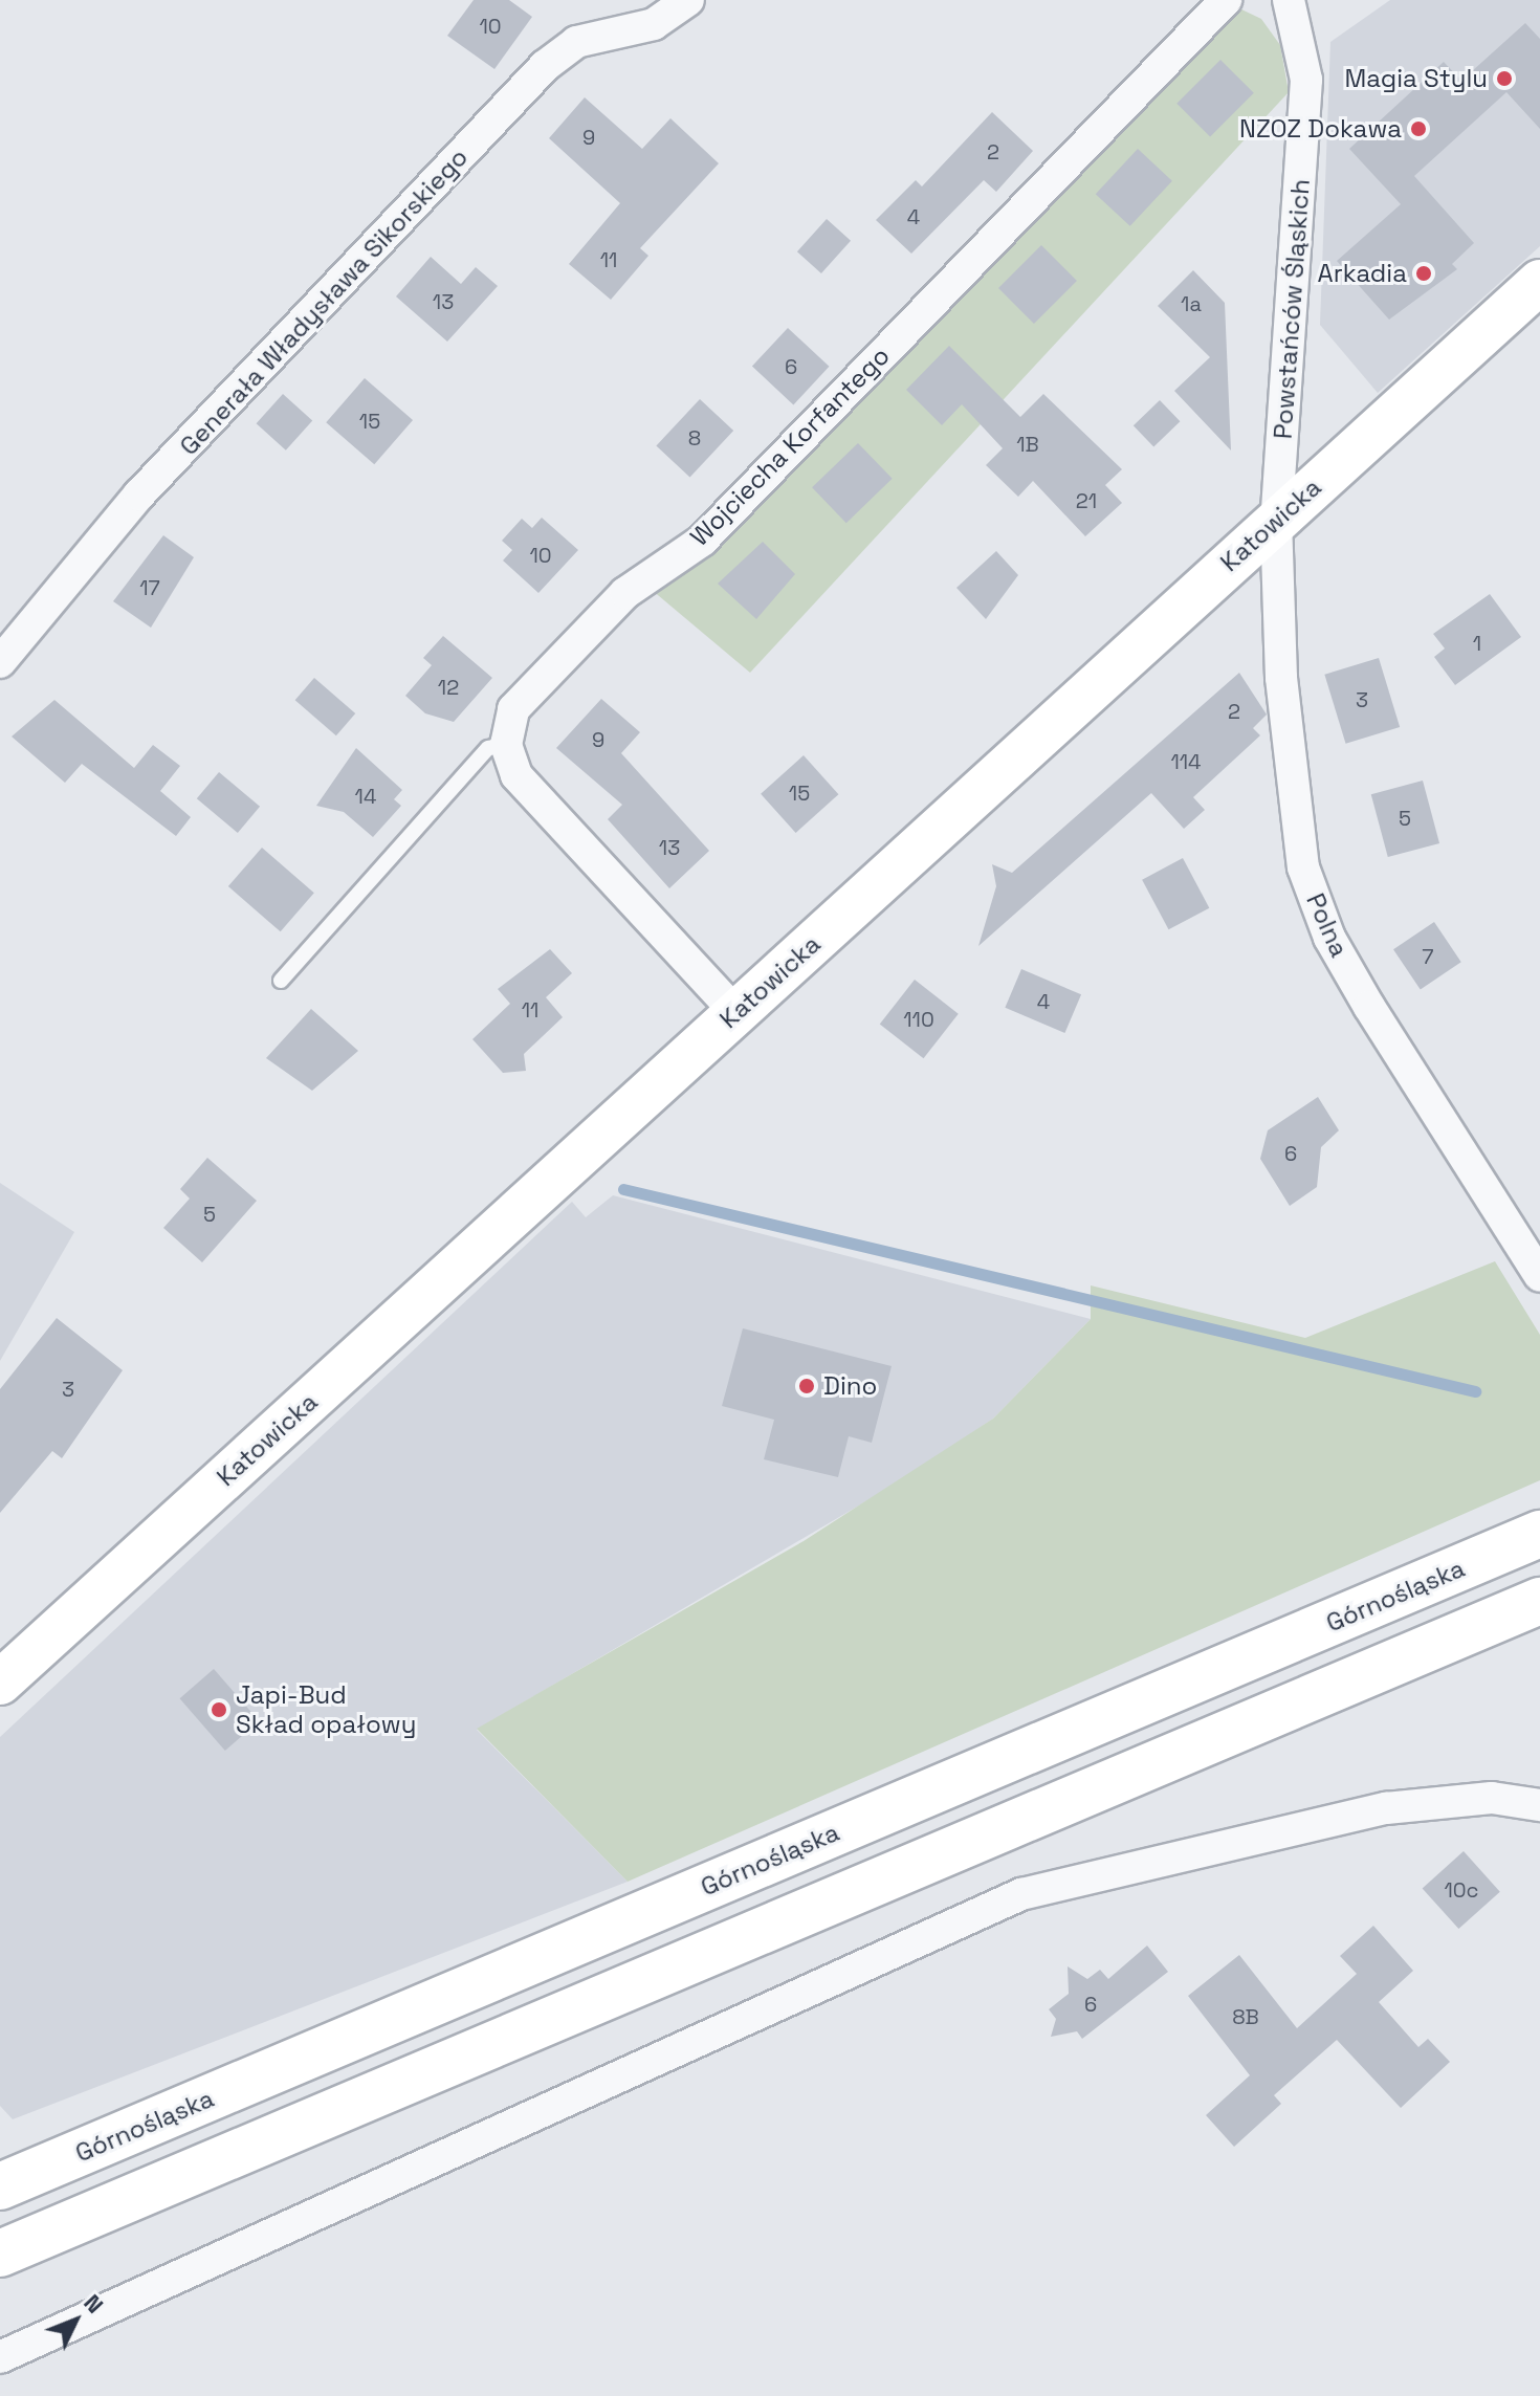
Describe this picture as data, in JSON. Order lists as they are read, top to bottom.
{
  "streets": {
    "main road": ["Górnośląska"],
    "street": [
      "Generała Władysława Sikorskiego",
      "Powstańców Śląskich",
      "Wojciecha Korfantego",
      "Katowicka",
      "Polna"
    ]
  },
  "crossings": [
    ["Powstańców Śląskich", "Katowicka"],
    ["Powstańców Śląskich", "Polna"],
    ["Katowicka", "Polna"]
  ],
  "places": [
    "Magia Stylu",
    "NZOZ Dokawa",
    "Arkadia",
    "Dino",
    "Japi-Bud Skład opałowy"
  ],
  "house_numbers": [
    "10",
    "9",
    "2",
    "4",
    "11",
    "13",
    "1a",
    "6",
    "15",
    "8",
    "1B",
    "21",
    "10",
    "17",
    "1",
    "12",
    "3",
    "2",
    "9",
    "114",
    "15",
    "14",
    "5",
    "13",
    "7",
    "4",
    "11",
    "110",
    "6",
    "5",
    "3",
    "10c",
    "6",
    "8B"
  ],
  "north": "top right"
}
